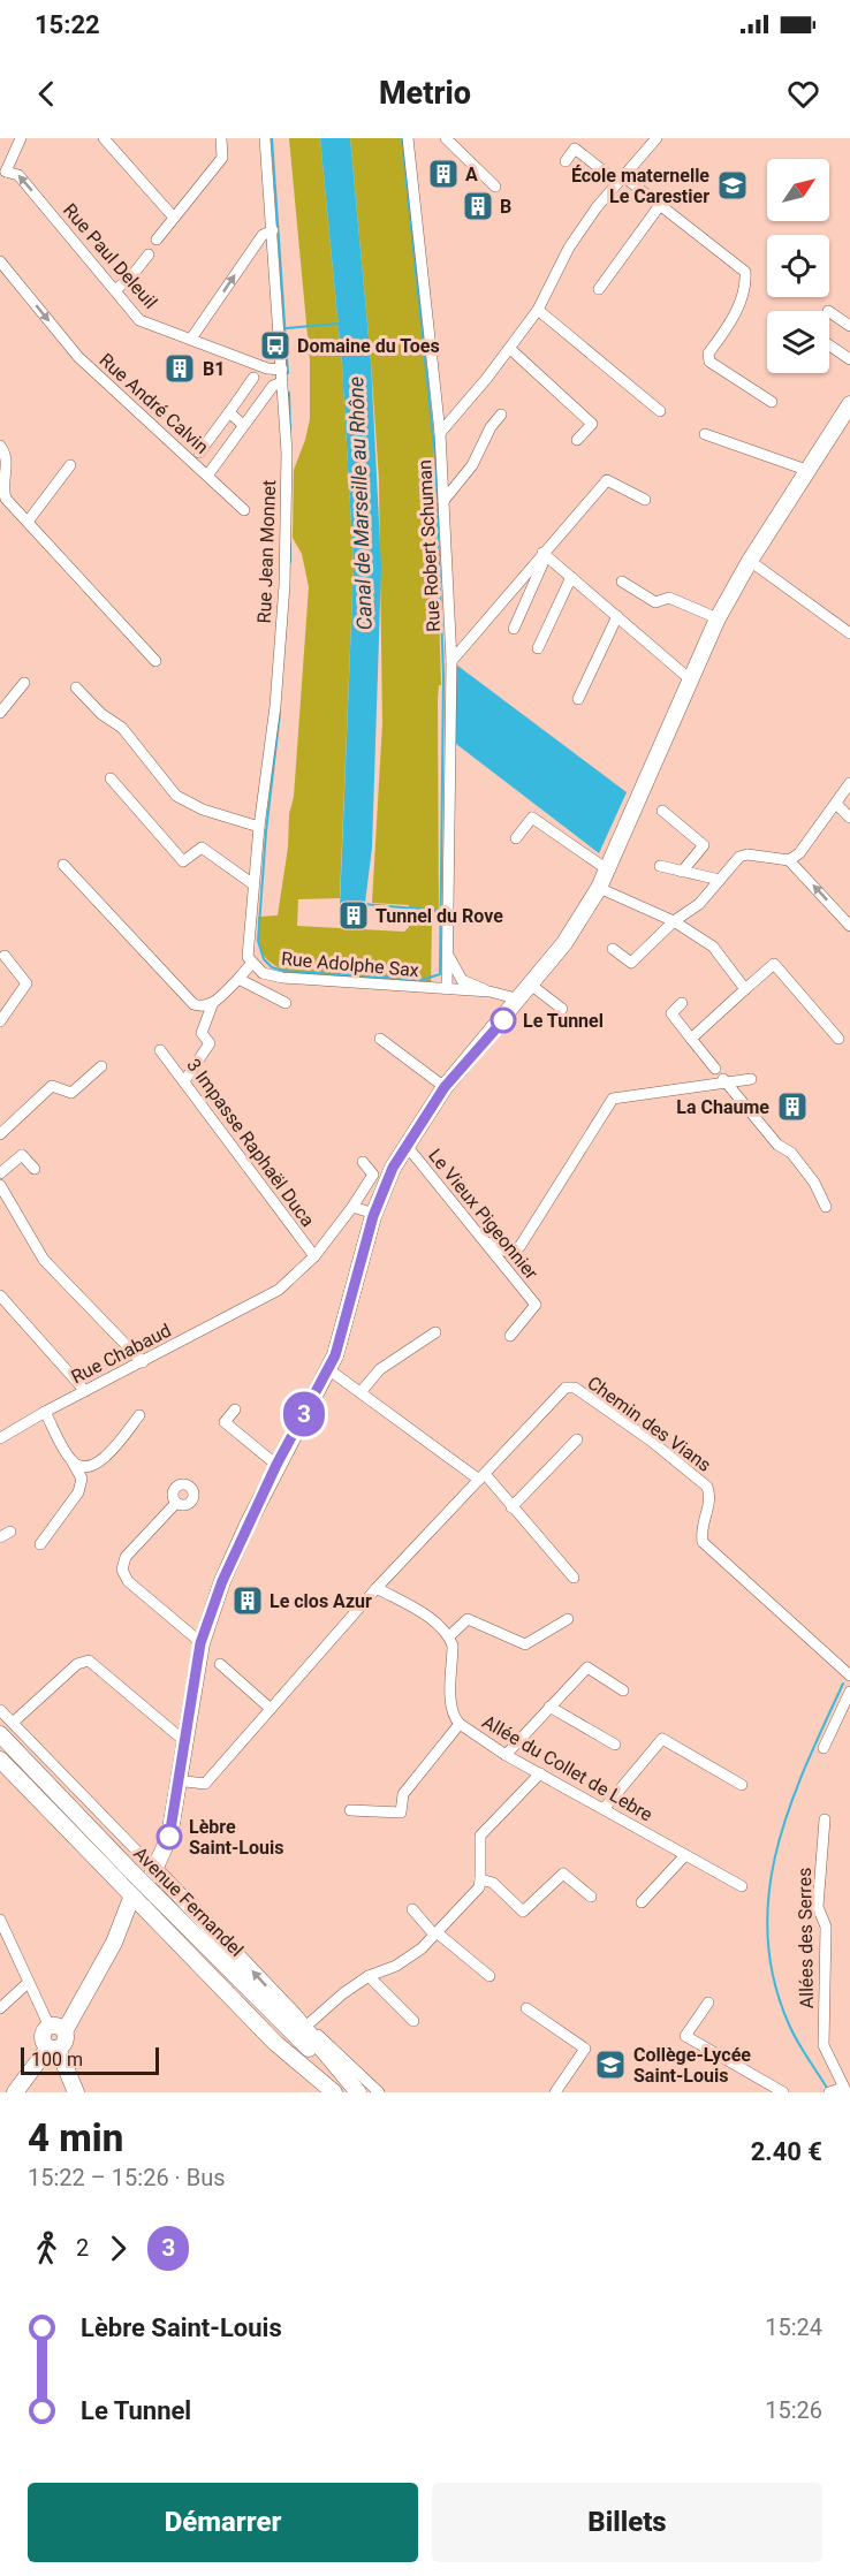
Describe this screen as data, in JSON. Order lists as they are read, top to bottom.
{
  "streets": {
    "street": [
      "Rue Paul Deleuil",
      "Rue André Calvin",
      "Rue Robert Schuman",
      "Rue Jean Monnet",
      "Rue Adolphe Sax",
      "3 Impasse Raphaël Duca",
      "Le Vieux Pigeonnier",
      "Rue Chabaud",
      "Chemin des Vians",
      "Allée du Collet de Lebre",
      "Avenue Fernandel",
      "Allées des Serres"
    ]
  },
  "crossings": [
    ["Rue Paul Deleuil", "Rue Jean Monnet"],
    ["Rue André Calvin", "Rue Jean Monnet"],
    ["Rue Robert Schuman", "Rue Adolphe Sax"],
    ["Rue Jean Monnet", "Rue Adolphe Sax"],
    ["3 Impasse Raphaël Duca", "Rue Chabaud"]
  ],
  "one_way": ["Rue André Calvin"],
  "water": ["Canal de Marseille au Rhône"],
  "places": {
    "building": [
      "A",
      "B",
      "B1",
      "Tunnel du Rove",
      "La Chaume",
      "Le clos Azur"
    ],
    "school or university": ["École maternelle Le Carestier", "Collège-Lycée Saint-Louis"],
    "bus stop": ["Domaine du Toes"],
    "other": ["Le Tunnel", "Lèbre Saint-Louis"]
  },
  "lines": ["bus line 3"],
  "scale_bar": "100 m",
  "north": "top right",
  "page": {
    "status": "15:22",
    "header": "Metrio",
    "on_map": "3",
    "scale": "100 m",
    "heading": ["4 min", "15:22 – 15:26 · Bus", "2.40 €"],
    "legs": ["2", "3"],
    "list": [
      {
        "name": "Lèbre Saint-Louis",
        "value": "15:24"
      },
      {
        "name": "Le Tunnel",
        "value": "15:26"
      }
    ],
    "buttons": ["Démarrer", "Billets"]
  }
}
